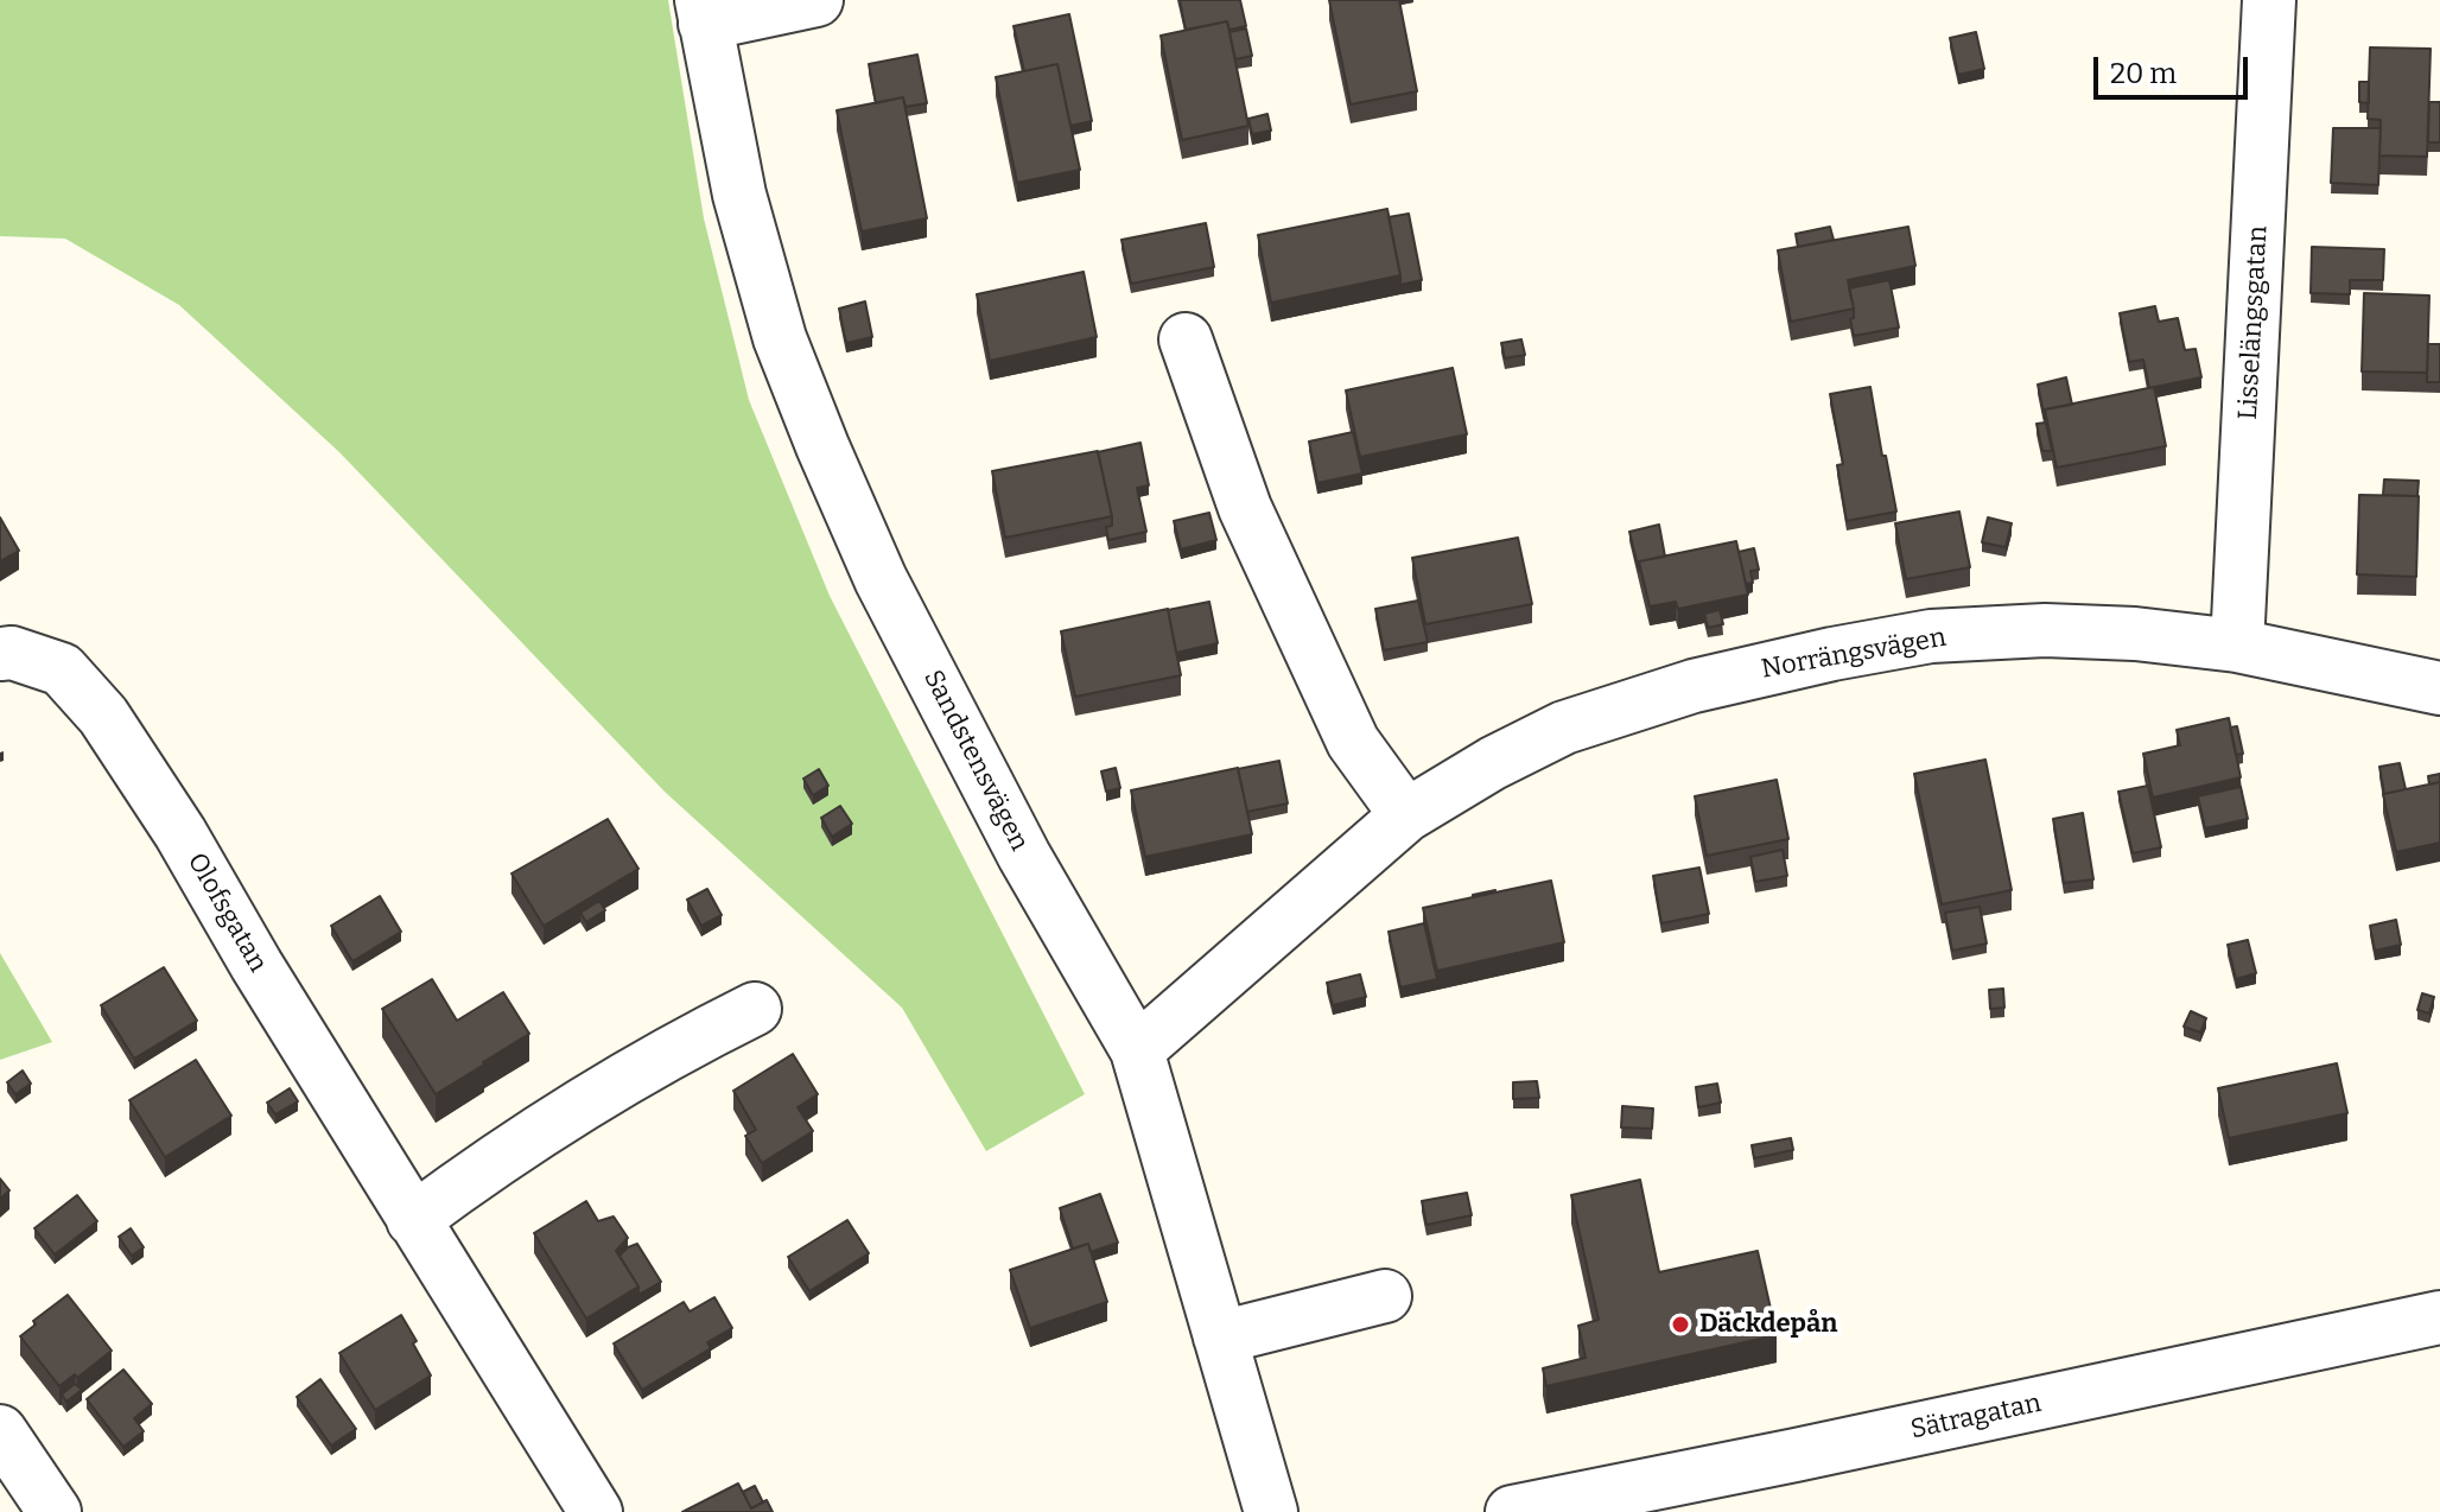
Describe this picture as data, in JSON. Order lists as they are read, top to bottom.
{
  "streets": {
    "street": [
      "Lisselängsgatan",
      "Norrängsvägen",
      "Sandstensvägen",
      "Olofsgatan",
      "Sätragatan"
    ]
  },
  "crossings": [
    ["Lisselängsgatan", "Norrängsvägen"],
    ["Norrängsvägen", "Sandstensvägen"]
  ],
  "places": ["Däckdepån"],
  "scale_bar": "20 m"
}
